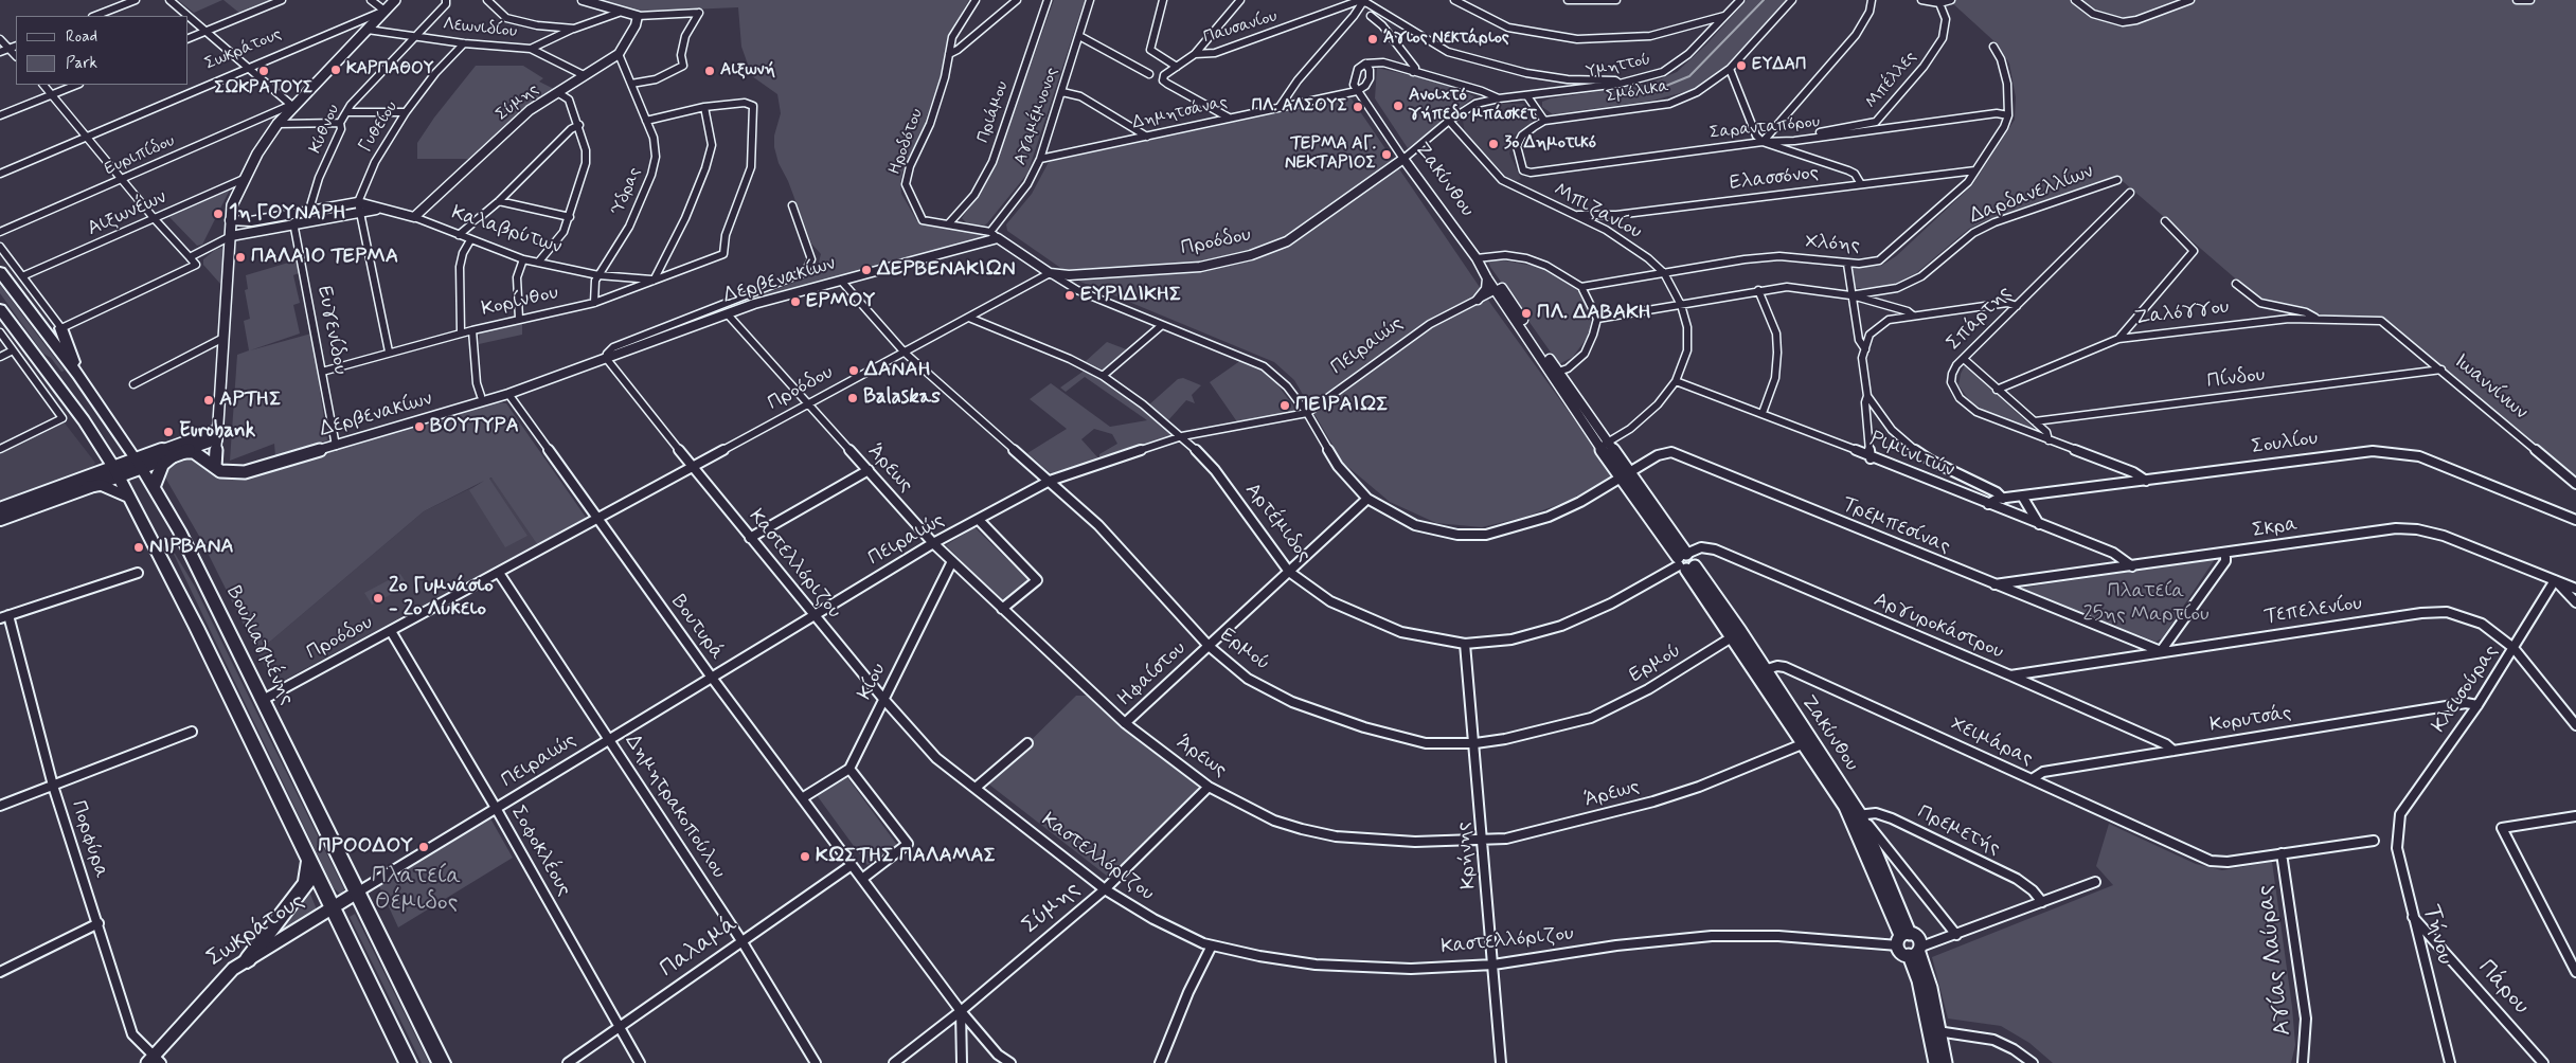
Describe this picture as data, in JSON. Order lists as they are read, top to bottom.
{
  "streets": {
    "main road": ["Βουλιαγμένης"],
    "street": [
      "Παυσανίου",
      "Λεωνιδίου",
      "Σωκράτους",
      "Υμηττού",
      "Μπέλλες",
      "Σμόλικα",
      "Σύμης",
      "Πριάμου",
      "Δημητσάνας",
      "Αγαμέμνονος",
      "Γυθείου",
      "Σαρανταπόρου",
      "Κύθνου",
      "Ηροδότου",
      "Ευριπίδου",
      "Ελασσόνος",
      "Ζακύνθου",
      "Ύδρας",
      "Δαρδανελλίων",
      "Μπιζανίου",
      "Αιξωνέων",
      "Καλαβρύτων",
      "Προόδου",
      "Χλόης",
      "Δερβενακίων",
      "Κορίνθου",
      "Ζαλόγγου",
      "Σπάρτης",
      "Ευγενίδου",
      "Πειραιώς",
      "Πίνδου",
      "Ιωαννίνων",
      "Σουλίου",
      "Ριμινιτών",
      "Άρεως",
      "Αρτέμιδος",
      "Τρεμπεσίνας",
      "Σκρα",
      "Καστελλόριζου",
      "Τεπελενίου",
      "Αργυροκάστρου",
      "Βουτυρά",
      "Ερμού",
      "Ηφαίστου",
      "Κίου",
      "Κλεισούρας",
      "Κορυτσάς",
      "Χειμάρας",
      "Δημητρακοπούλου",
      "Πρεμετής",
      "Πορφύρα",
      "Σοφοκλέους",
      "Κρήνης",
      "Τήνου",
      "Παλαμά",
      "Αγίας Λαύρας",
      "Πάρου"
    ]
  },
  "crossings": [
    ["Παυσανίου", "Δημητσάνας"],
    ["Λεωνιδίου", "Σύμης"],
    ["Λεωνιδίου", "Γυθείου"],
    ["Λεωνιδίου", "Κύθνου"],
    ["Σωκράτους", "Πειραιώς"],
    ["Σωκράτους", "Βουλιαγμένης"],
    ["Σωκράτους", "Πορφύρα"],
    ["Υμηττού", "Προόδου"],
    ["Μπέλλες", "Σαρανταπόρου"],
    ["Σμόλικα", "Σαρανταπόρου"],
    ["Σύμης", "Ύδρας"],
    ["Σύμης", "Καλαβρύτων"],
    ["Σύμης", "Άρεως"],
    ["Σύμης", "Καστελλόριζου"],
    ["Σύμης", "Βουτυρά"],
    ["Πριάμου", "Ηροδότου"],
    ["Δημητσάνας", "Αγαμέμνονος"],
    ["Δημητσάνας", "Ζακύνθου"],
    ["Αγαμέμνονος", "Ηροδότου"],
    ["Αγαμέμνονος", "Δερβενακίων"],
    ["Γυθείου", "Καλαβρύτων"],
    ["Σαρανταπόρου", "Χλόης"],
    ["Κύθνου", "Καλαβρύτων"],
    ["Ηροδότου", "Δερβενακίων"],
    ["Ελασσόνος", "Μπιζανίου"],
    ["Ελασσόνος", "Χλόης"],
    ["Ζακύνθου", "Μπιζανίου"],
    ["Ζακύνθου", "Προόδου"],
    ["Ζακύνθου", "Πειραιώς"],
    ["Ζακύνθου", "Άρεως"],
    ["Ζακύνθου", "Αρτέμιδος"],
    ["Ζακύνθου", "Τρεμπεσίνας"],
    ["Ζακύνθου", "Καστελλόριζου"],
    ["Ζακύνθου", "Αργυροκάστρου"],
    ["Ζακύνθου", "Ερμού"],
    ["Ζακύνθου", "Χειμάρας"],
    ["Ζακύνθου", "Πρεμετής"],
    ["Ύδρας", "Καλαβρύτων"],
    ["Δαρδανελλίων", "Μπιζανίου"],
    ["Μπιζανίου", "Προόδου"],
    ["Μπιζανίου", "Χλόης"],
    ["Μπιζανίου", "Ριμινιτών"],
    ["Καλαβρύτων", "Κορίνθου"],
    ["Καλαβρύτων", "Ευγενίδου"],
    ["Προόδου", "Άρεως"],
    ["Προόδου", "Αρτέμιδος"],
    ["Προόδου", "Τρεμπεσίνας"],
    ["Προόδου", "Καστελλόριζου"],
    ["Προόδου", "Βουτυρά"],
    ["Προόδου", "Βουλιαγμένης"],
    ["Προόδου", "Ερμού"],
    ["Προόδου", "Δημητρακοπούλου"],
    ["Προόδου", "Σοφοκλέους"],
    ["Δερβενακίων", "Ευγενίδου"],
    ["Δερβενακίων", "Άρεως"],
    ["Δερβενακίων", "Καστελλόριζου"],
    ["Δερβενακίων", "Βουτυρά"],
    ["Δερβενακίων", "Ερμού"],
    ["Κορίνθου", "Ευγενίδου"],
    ["Ζαλόγγου", "Ιωαννίνων"],
    ["Σπάρτης", "Σουλίου"],
    ["Πειραιώς", "Άρεως"],
    ["Πειραιώς", "Αρτέμιδος"],
    ["Πειραιώς", "Τρεμπεσίνας"],
    ["Πειραιώς", "Καστελλόριζου"],
    ["Πειραιώς", "Βουτυρά"],
    ["Πειραιώς", "Βουλιαγμένης"],
    ["Πειραιώς", "Ερμού"],
    ["Πειραιώς", "Δημητρακοπούλου"],
    ["Πειραιώς", "Σοφοκλέους"],
    ["Πίνδου", "Ιωαννίνων"],
    ["Σουλίου", "Ριμινιτών"],
    ["Ριμινιτών", "Σκρα"],
    ["Άρεως", "Ηφαίστου"],
    ["Άρεως", "Κίου"],
    ["Άρεως", "Κρήνης"],
    ["Αρτέμιδος", "Αργυροκάστρου"],
    ["Αρτέμιδος", "Ηφαίστου"],
    ["Αρτέμιδος", "Κρήνης"],
    ["Τρεμπεσίνας", "Σκρα"],
    ["Τρεμπεσίνας", "Τεπελενίου"],
    ["Τρεμπεσίνας", "Ηφαίστου"],
    ["Σκρα", "Κλεισούρας"],
    ["Καστελλόριζου", "Κίου"],
    ["Καστελλόριζου", "Κρήνης"],
    ["Τεπελενίου", "Αργυροκάστρου"],
    ["Τεπελενίου", "Κλεισούρας"],
    ["Αργυροκάστρου", "Κορυτσάς"],
    ["Βουτυρά", "Παλαμά"],
    ["Ερμού", "Ηφαίστου"],
    ["Ερμού", "Κρήνης"],
    ["Κλεισούρας", "Κορυτσάς"],
    ["Κλεισούρας", "Τήνου"],
    ["Κορυτσάς", "Χειμάρας"],
    ["Χειμάρας", "Αγίας Λαύρας"],
    ["Δημητρακοπούλου", "Παλαμά"],
    ["Σοφοκλέους", "Παλαμά"],
    ["Τήνου", "Πάρου"]
  ],
  "parks": ["Πλατεία 25ης Μαρτίου", "Πλατεία Θέμιδος"],
  "places": [
    "Άγιος Νεκτάριος",
    "ΕΥΔΑΠ",
    "ΚΑΡΠΑΘΟΥ",
    "ΣΩΚΡΑΤΟΥΣ",
    "Αιξωνή",
    "Ανοιχτό γήπεδο μπάσκετ",
    "ΠΛ. ΑΛΣΟΥΣ",
    "3ο Δημοτικό",
    "ΤΕΡΜΑ ΑΓ. ΝΕΚΤΑΡΙΟΣ",
    "1η ΓΟΥΝΑΡΗ",
    "ΠΑΛΑΙΟ ΤΕΡΜΑ",
    "ΔΕΡΒΕΝΑΚΙΩΝ",
    "ΕΥΡΙΔΙΚΗΣ",
    "ΕΡΜΟΥ",
    "ΠΛ. ΔΑΒΑΚΗ",
    "ΔΑΝΑΗ",
    "Balaskas",
    "ΑΡΤΗΣ",
    "ΠΕΙΡΑΙΩΣ",
    "ΒΟΥΤΥΡΑ",
    "Eurobank",
    "ΝΙΡΒΑΝΑ",
    "2ο Γυμνάσιο - 2ο Λύκειο",
    "ΠΡΟΟΔΟΥ",
    "ΚΩΣΤΗΣ ΠΑΛΑΜΑΣ"
  ],
  "legend": ["Road", "Park"]
}
